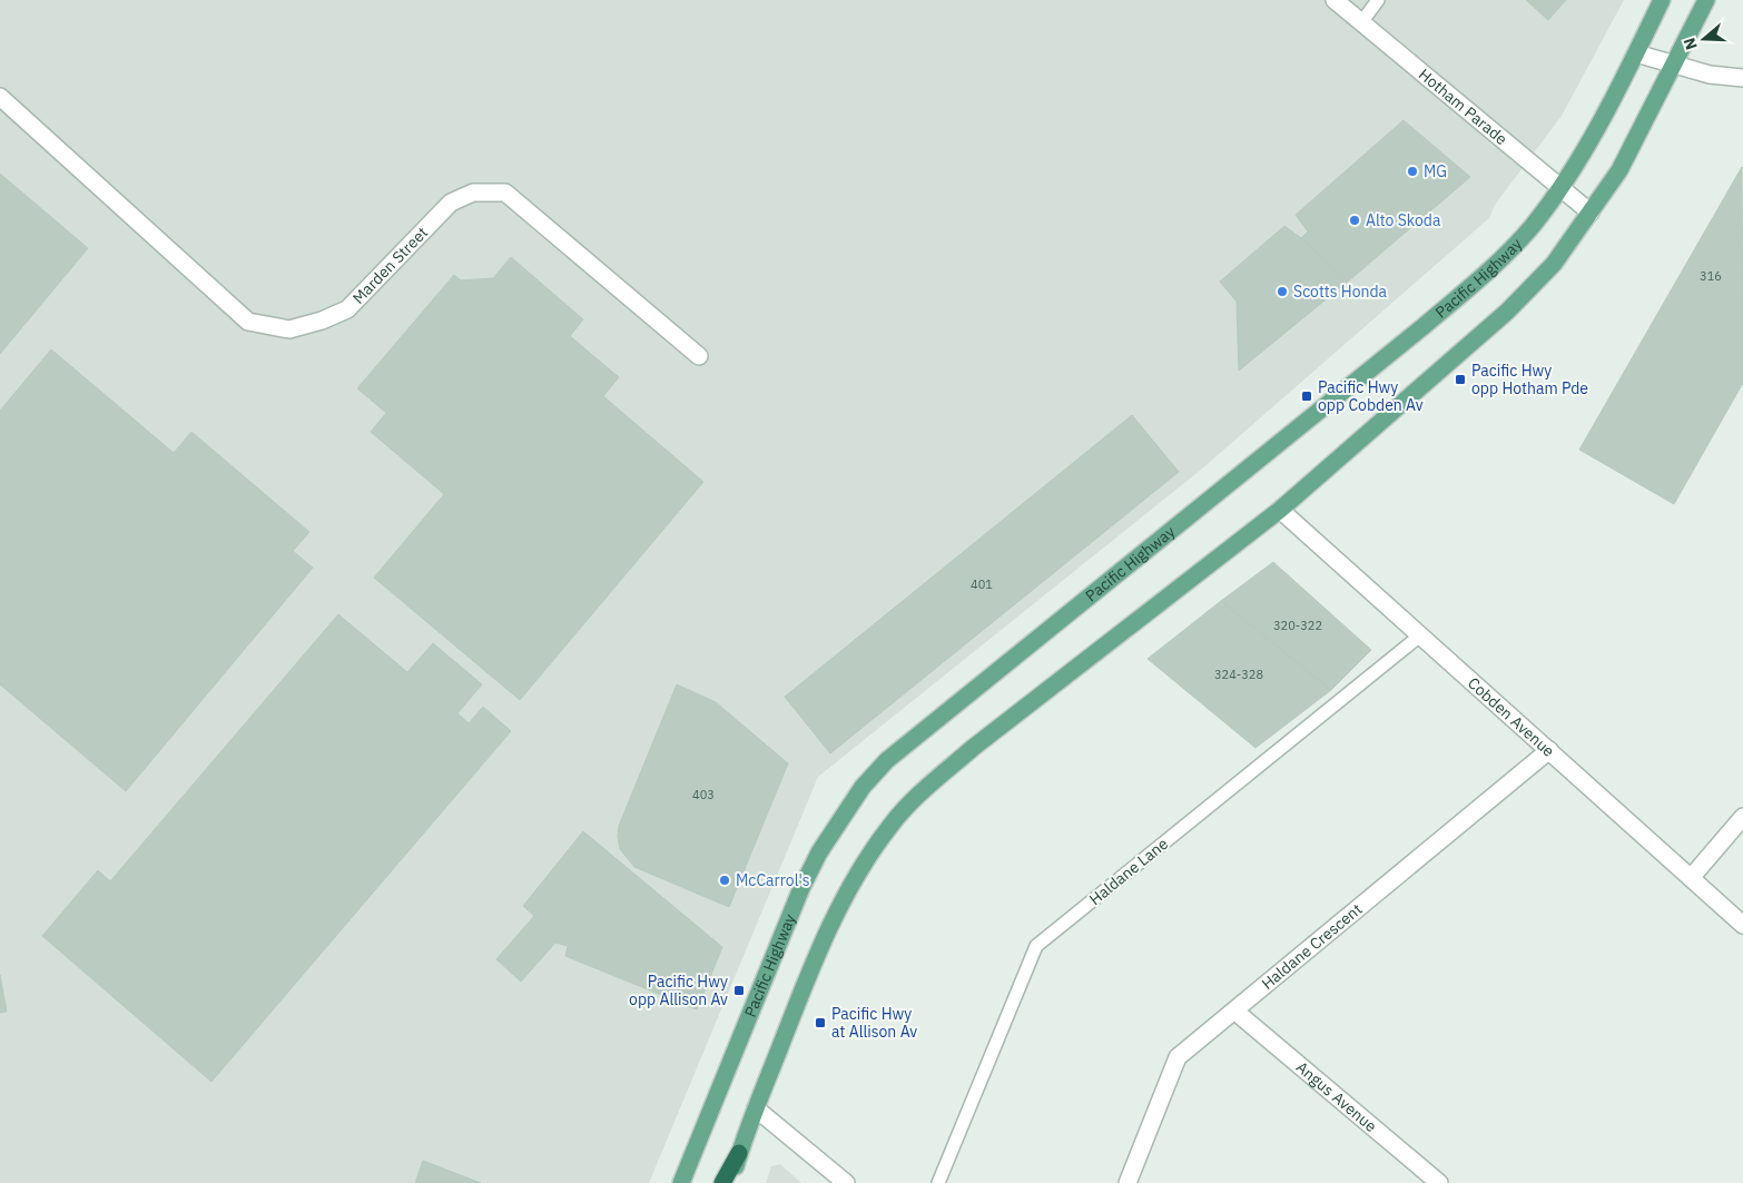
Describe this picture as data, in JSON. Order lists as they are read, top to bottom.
{
  "streets": {
    "main road": ["Pacific Highway"],
    "street": [
      "Hotham Parade",
      "Marden Street",
      "Cobden Avenue",
      "Haldane Crescent",
      "Angus Avenue"
    ],
    "lane": ["Haldane Lane"]
  },
  "crossings": [
    ["Hotham Parade", "Pacific Highway"],
    ["Cobden Avenue", "Haldane Lane"],
    ["Cobden Avenue", "Haldane Crescent"],
    ["Haldane Crescent", "Angus Avenue"]
  ],
  "places": {
    "other": [
      "MG",
      "Alto Skoda",
      "Scotts Honda",
      "McCarrol's"
    ],
    "transit": [
      "Pacific Hwy opp Hotham Pde",
      "Pacific Hwy opp Cobden Av",
      "Pacific Hwy opp Allison Av",
      "Pacific Hwy at Allison Av"
    ]
  },
  "house_numbers": [
    "316",
    "401",
    "320-322",
    "324-328",
    "403"
  ],
  "north": "left"
}
